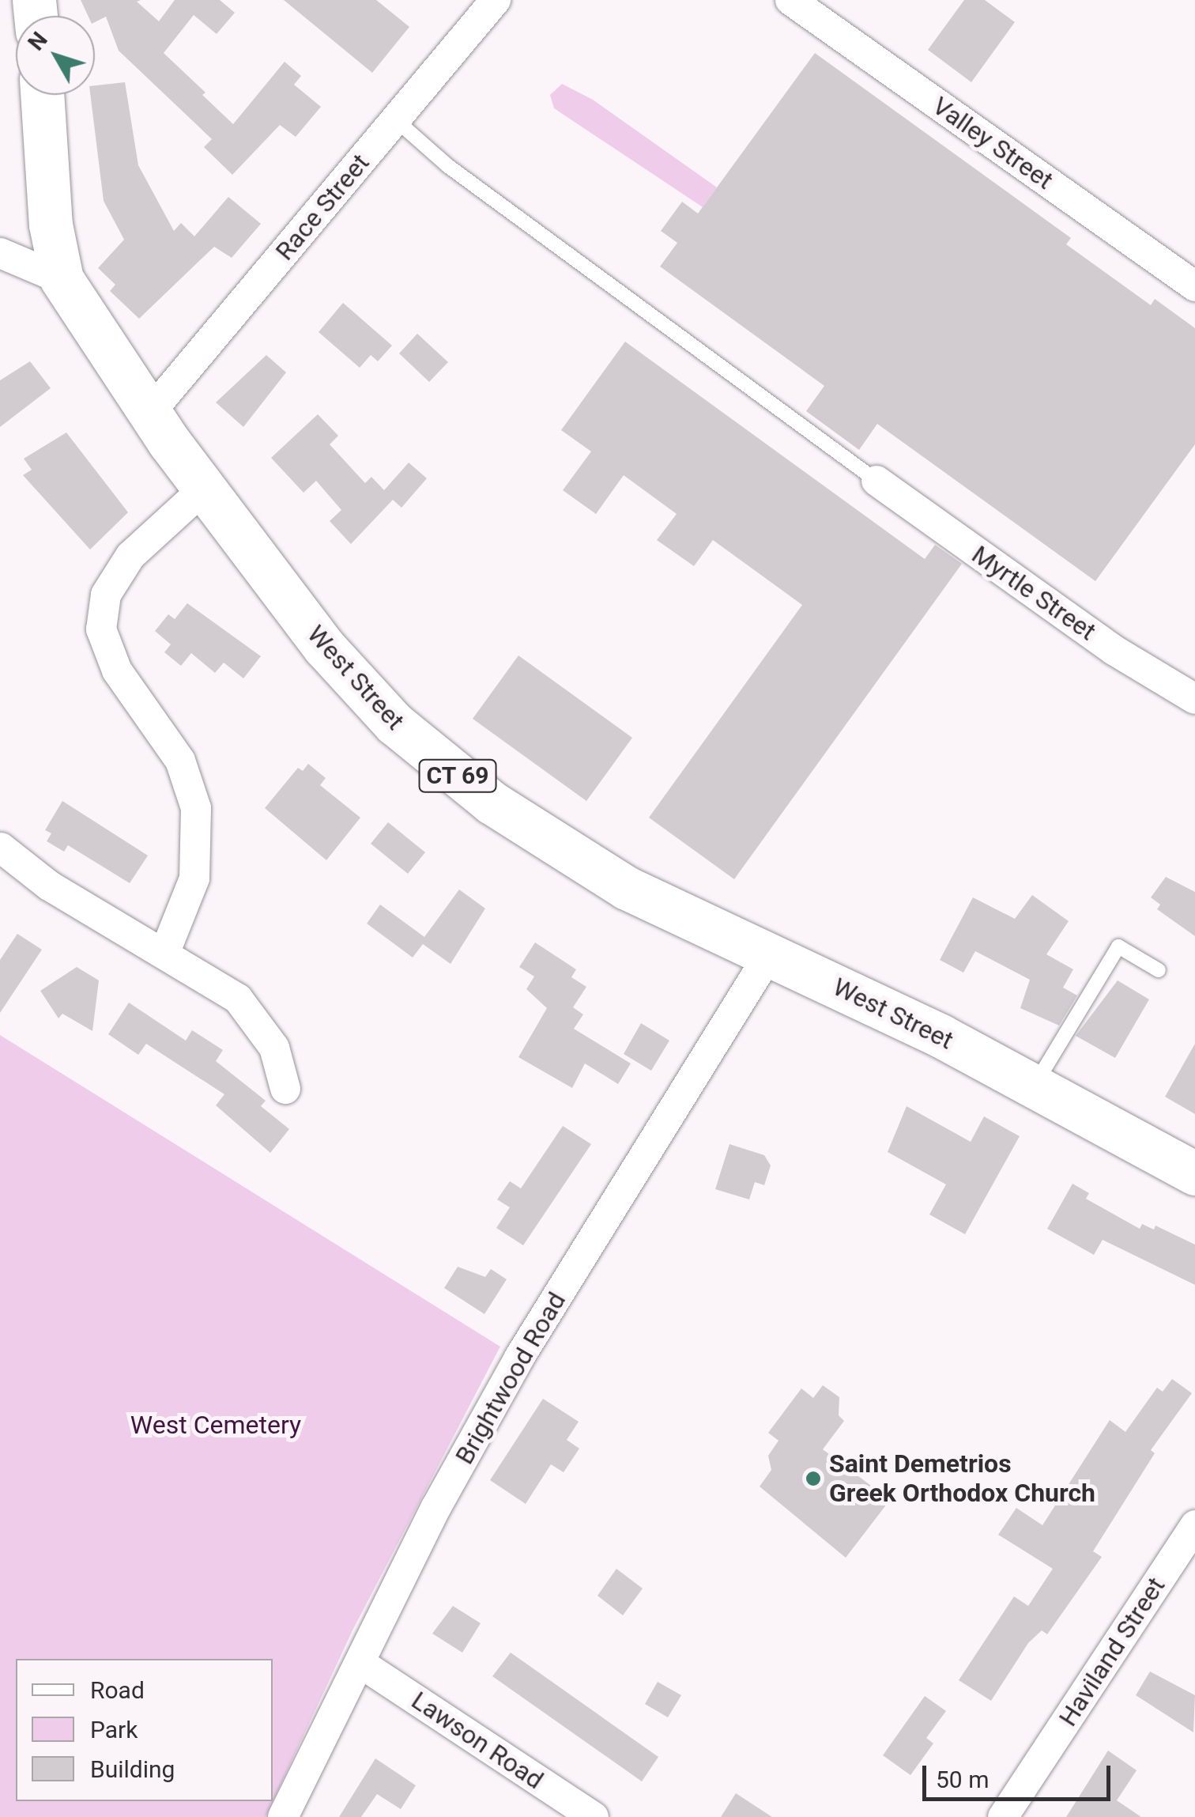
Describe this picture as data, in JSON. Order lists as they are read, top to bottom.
{
  "streets": {
    "main road": ["West Street", "CT 69"],
    "street": [
      "Valley Street",
      "Race Street",
      "Myrtle Street",
      "Brightwood Road",
      "Haviland Street",
      "Lawson Road"
    ]
  },
  "crossings": [
    ["Race Street", "West Street"],
    ["West Street", "Brightwood Road"],
    ["Brightwood Road", "Lawson Road"]
  ],
  "parks": ["West Cemetery"],
  "places": ["Saint Demetrios Greek Orthodox Church"],
  "legend": ["Road", "Park", "Building"],
  "scale_bar": "50 m",
  "north": "top left"
}
